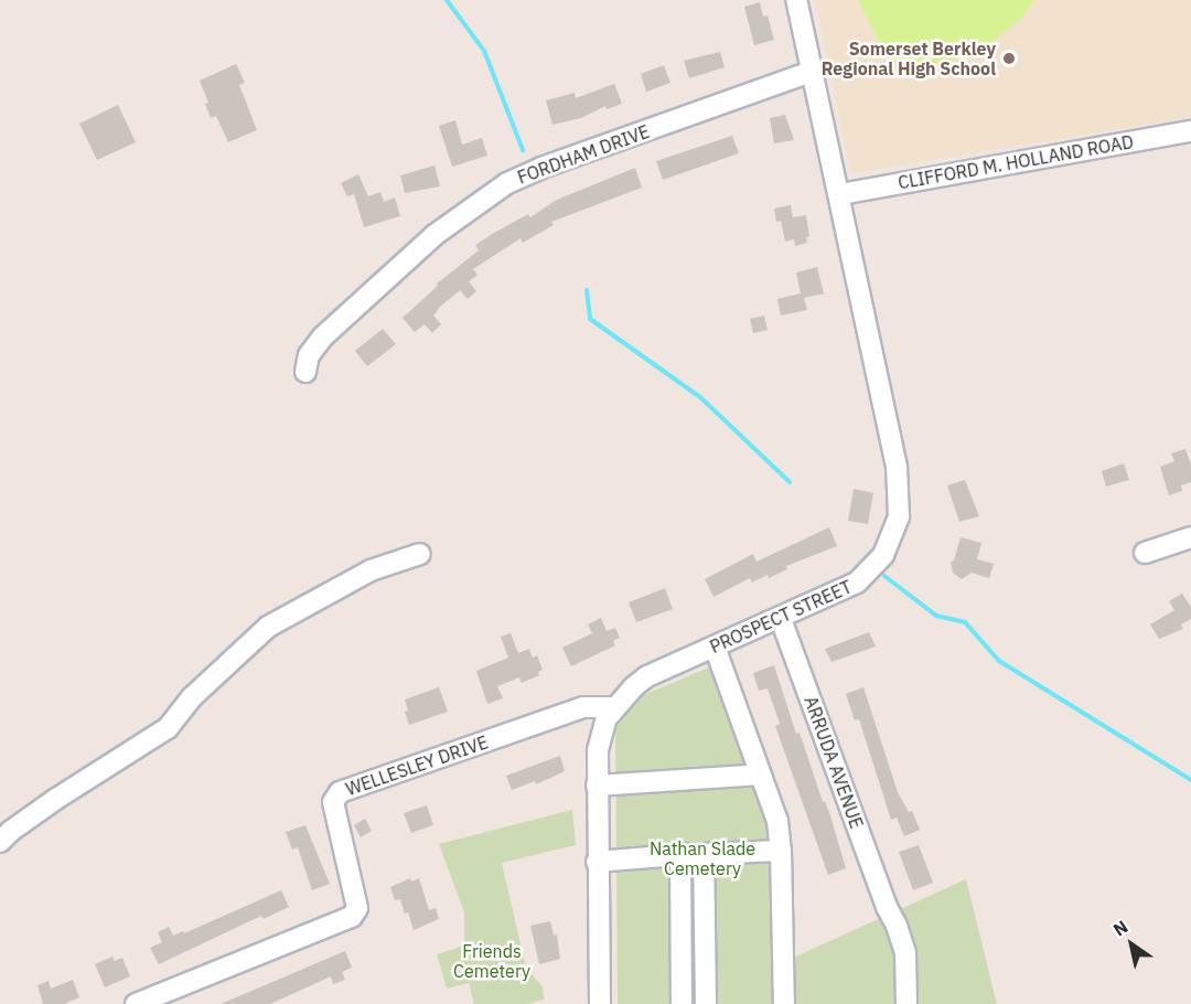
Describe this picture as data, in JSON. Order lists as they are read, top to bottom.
{
  "streets": {
    "street": [
      "FORDHAM DRIVE",
      "CLIFFORD M. HOLLAND ROAD",
      "PROSPECT STREET",
      "ARRUDA AVENUE",
      "WELLESLEY DRIVE"
    ]
  },
  "crossings": [
    ["FORDHAM DRIVE", "PROSPECT STREET"],
    ["CLIFFORD M. HOLLAND ROAD", "PROSPECT STREET"],
    ["PROSPECT STREET", "ARRUDA AVENUE"],
    ["PROSPECT STREET", "WELLESLEY DRIVE"]
  ],
  "parks": ["Nathan Slade Cemetery", "Friends Cemetery"],
  "places": ["Somerset Berkley Regional High School"],
  "north": "top left"
}
